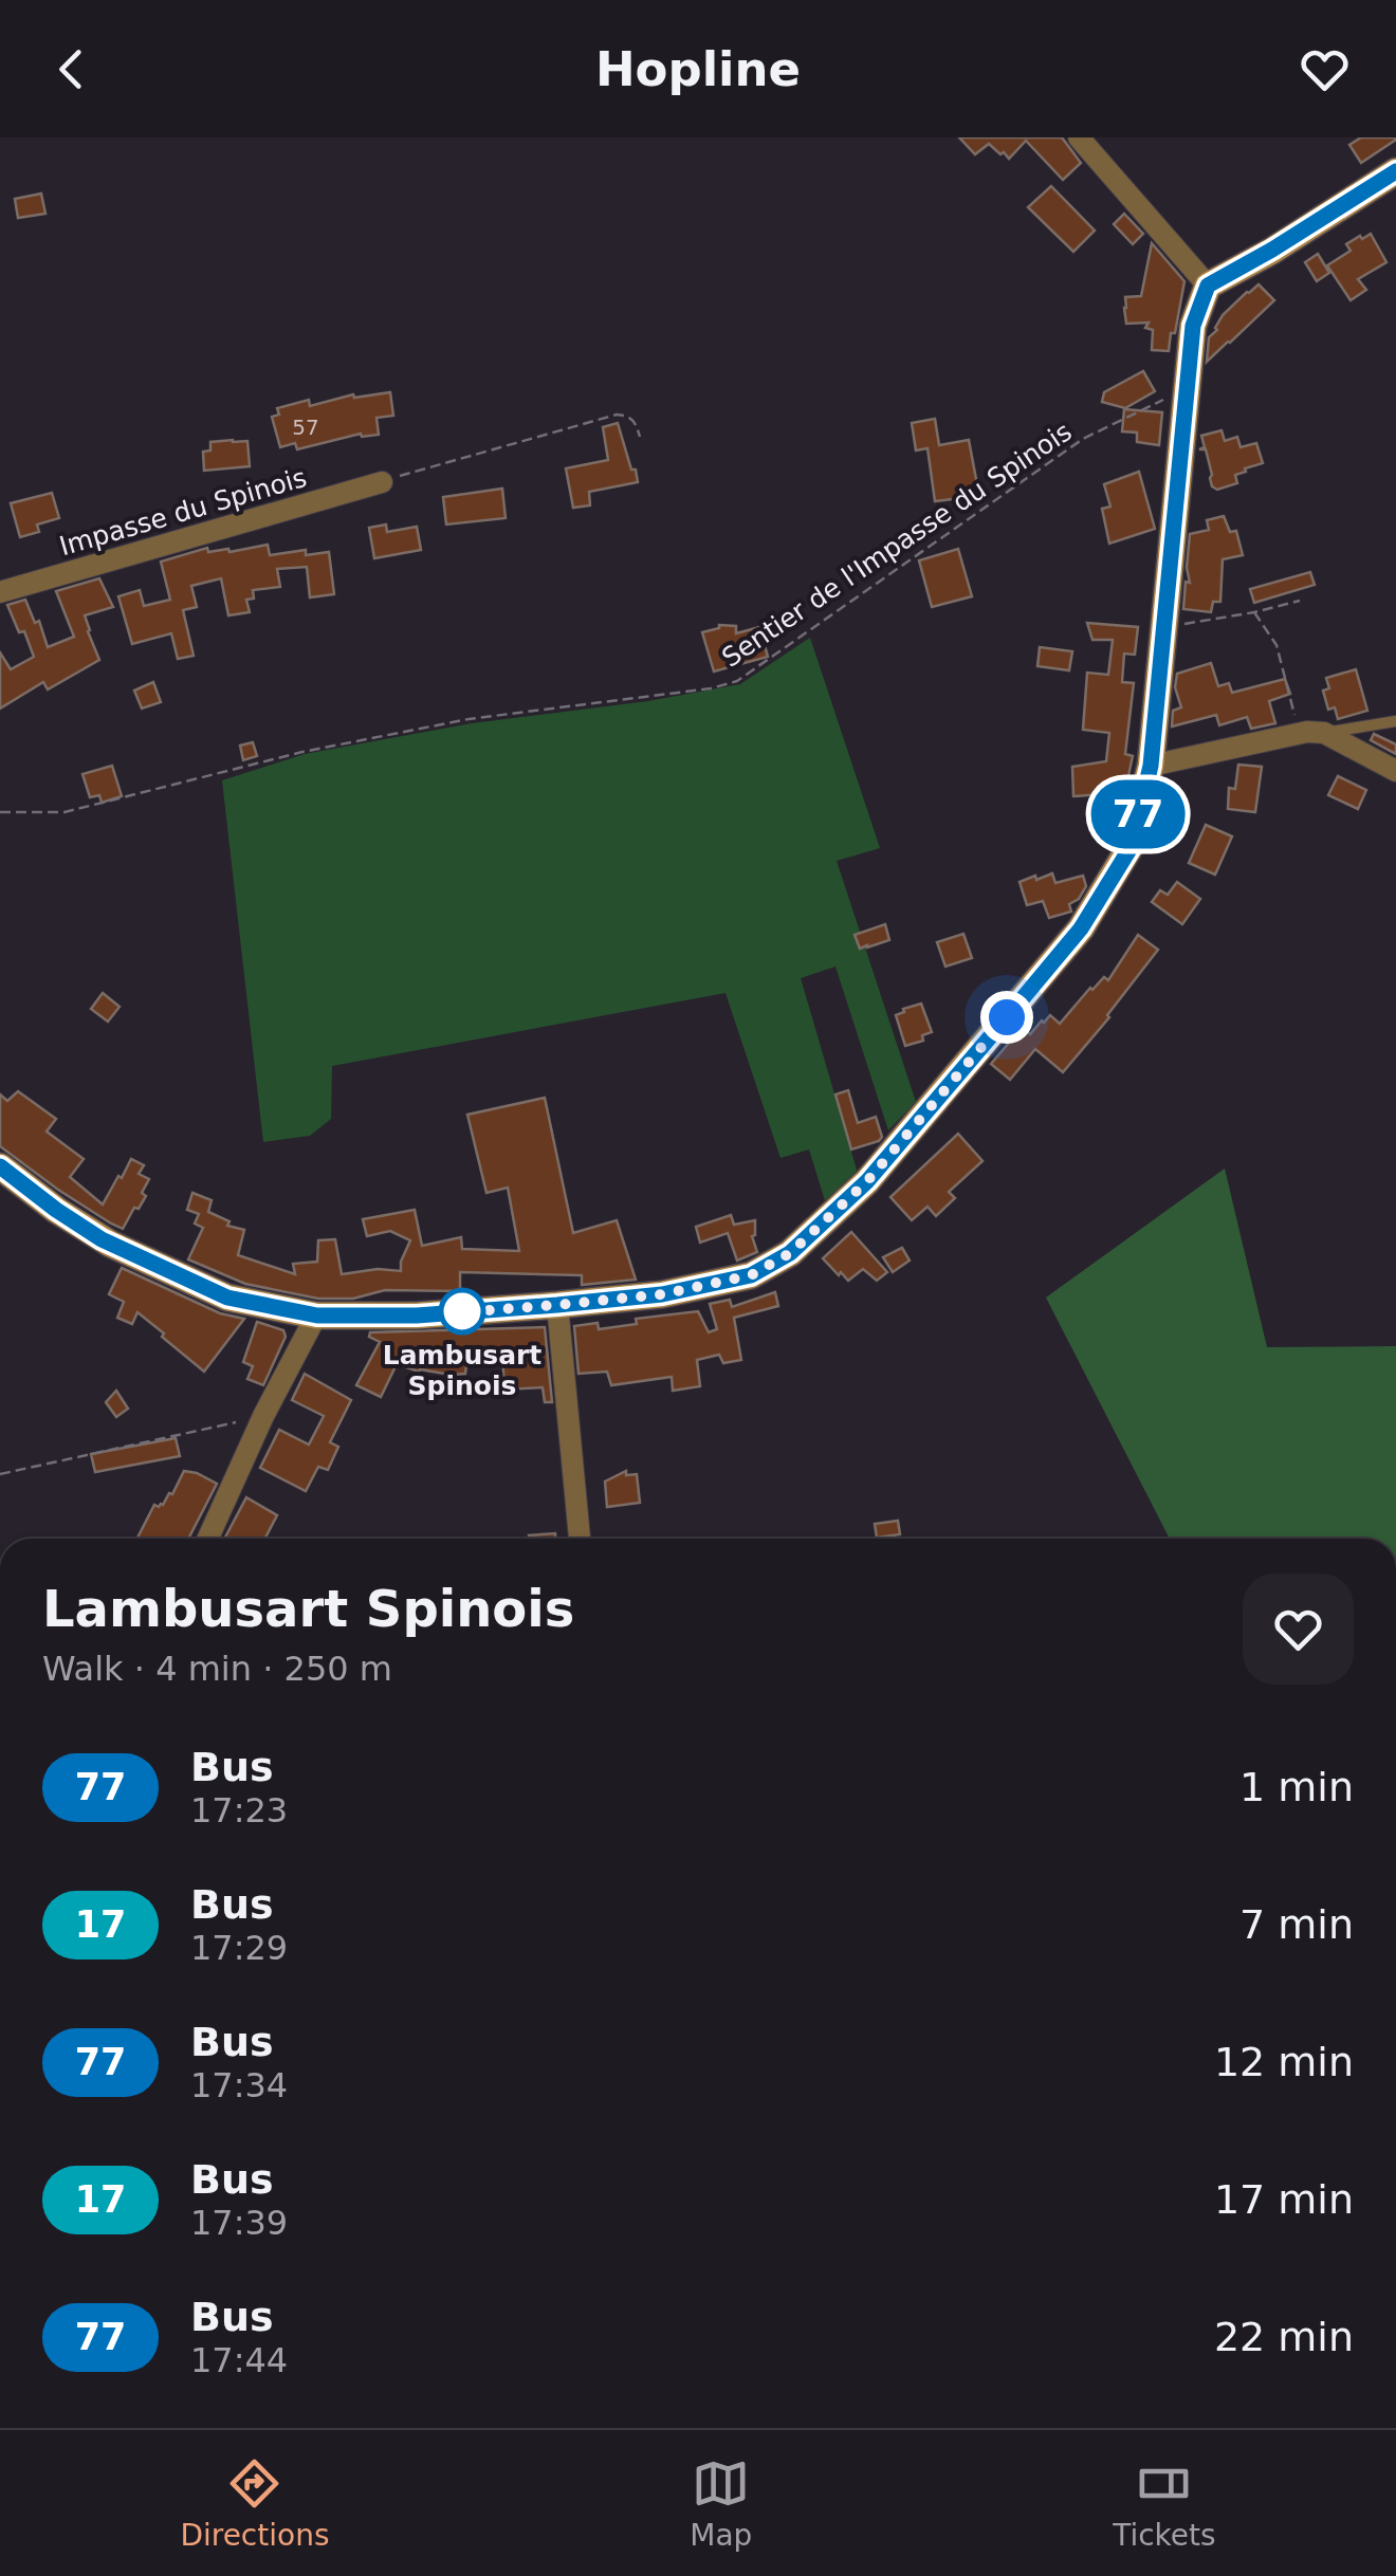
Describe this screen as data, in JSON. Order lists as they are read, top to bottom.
{
  "streets": {
    "street": ["Impasse du Spinois"],
    "path": ["Sentier de l'Impasse du Spinois"]
  },
  "places": ["Lambusart Spinois"],
  "lines": ["bus line 77"],
  "house_numbers": ["57"],
  "page": {
    "header": "Hopline",
    "on_map": "77",
    "heading": ["Lambusart Spinois", "Walk · 4 min · 250 m"],
    "list": [
      {
        "mark": "77",
        "name": "Bus",
        "note": "17:23",
        "value": "1 min"
      },
      {
        "mark": "17",
        "name": "Bus",
        "note": "17:29",
        "value": "7 min"
      },
      {
        "mark": "77",
        "name": "Bus",
        "note": "17:34",
        "value": "12 min"
      },
      {
        "mark": "17",
        "name": "Bus",
        "note": "17:39",
        "value": "17 min"
      },
      {
        "mark": "77",
        "name": "Bus",
        "note": "17:44",
        "value": "22 min"
      }
    ],
    "tabs": ["Directions", "Map", "Tickets"]
  }
}
